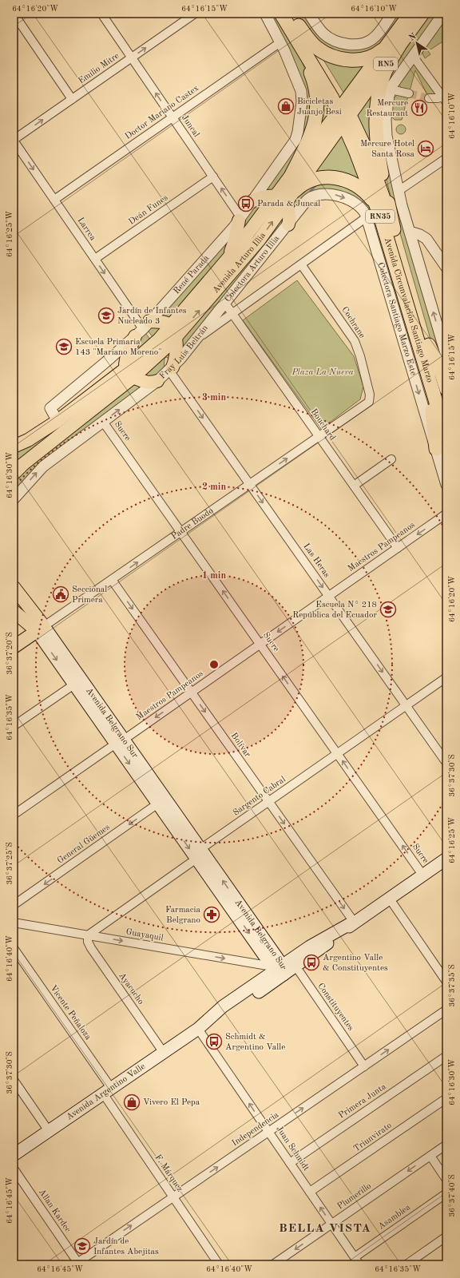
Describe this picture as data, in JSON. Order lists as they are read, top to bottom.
{
  "streets": {
    "highway": [
      "RN5",
      "RN35",
      "Avenida Arturo Illia",
      "Avenida Circunvalación Santiago Marzo"
    ],
    "main road": ["Padre Buodo", "Avenida Belgrano Sur", "Avenida Argentino Valle"],
    "street": [
      "Emilio Mitre",
      "Doctor Mariano Castex",
      "Juncal",
      "Deán Funes",
      "Larrea",
      "Colectora Arturo Illia",
      "René Parada",
      "Colectora Santiago Marzo Este",
      "Cochrane",
      "Fray Luis Beltrán",
      "Bouchard",
      "Sucre",
      "Maestros Pampeanos",
      "Las Heras",
      "Bolívar",
      "Sargento Cabral",
      "General Güemes",
      "Guayaquil",
      "Ayacucho",
      "Constituyentes",
      "Vicente Peñaloza",
      "Primera Junta",
      "Independencia",
      "Triunvirato",
      "Juan Schmidt",
      "F. Márquez",
      "Plumerillo",
      "Allan Kardec",
      "Asamblea"
    ]
  },
  "crossings": [
    ["Emilio Mitre", "Juncal"],
    ["Emilio Mitre", "Larrea"],
    ["Doctor Mariano Castex", "Juncal"],
    ["Doctor Mariano Castex", "Larrea"],
    ["Doctor Mariano Castex", "René Parada"],
    ["Juncal", "Deán Funes"],
    ["Juncal", "René Parada"],
    ["Deán Funes", "Larrea"],
    ["Larrea", "René Parada"],
    ["Avenida Arturo Illia", "René Parada"],
    ["Avenida Arturo Illia", "Avenida Circunvalación Santiago Marzo"],
    ["Colectora Arturo Illia", "Colectora Santiago Marzo Este"],
    ["Colectora Arturo Illia", "Fray Luis Beltrán"],
    ["Colectora Arturo Illia", "Bouchard"],
    ["Colectora Santiago Marzo Este", "Fray Luis Beltrán"],
    ["Cochrane", "Fray Luis Beltrán"],
    ["Cochrane", "Padre Buodo"],
    ["Fray Luis Beltrán", "Bouchard"],
    ["Fray Luis Beltrán", "Sucre"],
    ["Fray Luis Beltrán", "Las Heras"],
    ["Bouchard", "Padre Buodo"],
    ["Bouchard", "Maestros Pampeanos"],
    ["Sucre", "Padre Buodo"],
    ["Sucre", "Maestros Pampeanos"],
    ["Sucre", "Sargento Cabral"],
    ["Sucre", "Avenida Argentino Valle"],
    ["Padre Buodo", "Las Heras"],
    ["Padre Buodo", "Avenida Belgrano Sur"],
    ["Padre Buodo", "Bolívar"],
    ["Maestros Pampeanos", "Las Heras"],
    ["Maestros Pampeanos", "Avenida Belgrano Sur"],
    ["Maestros Pampeanos", "Bolívar"],
    ["Las Heras", "Sargento Cabral"],
    ["Avenida Belgrano Sur", "Sargento Cabral"],
    ["Avenida Belgrano Sur", "General Güemes"],
    ["Avenida Belgrano Sur", "Guayaquil"],
    ["Avenida Belgrano Sur", "Constituyentes"],
    ["Avenida Belgrano Sur", "Avenida Argentino Valle"],
    ["Bolívar", "Sargento Cabral"],
    ["Bolívar", "Avenida Argentino Valle"],
    ["Sargento Cabral", "Guayaquil"],
    ["Sargento Cabral", "Ayacucho"],
    ["Guayaquil", "Ayacucho"],
    ["Guayaquil", "Constituyentes"],
    ["Guayaquil", "Avenida Argentino Valle"],
    ["Ayacucho", "Avenida Argentino Valle"],
    ["Constituyentes", "Avenida Argentino Valle"],
    ["Constituyentes", "Independencia"],
    ["Vicente Peñaloza", "Avenida Argentino Valle"],
    ["Vicente Peñaloza", "F. Márquez"],
    ["Avenida Argentino Valle", "Juan Schmidt"],
    ["Avenida Argentino Valle", "F. Márquez"],
    ["Primera Junta", "Juan Schmidt"],
    ["Independencia", "Juan Schmidt"],
    ["Independencia", "F. Márquez"],
    ["Independencia", "Allan Kardec"],
    ["Triunvirato", "Juan Schmidt"],
    ["Juan Schmidt", "Plumerillo"],
    ["Juan Schmidt", "Asamblea"]
  ],
  "one_way": [
    "Emilio Mitre",
    "Juncal",
    "Larrea",
    "Fray Luis Beltrán",
    "Sucre",
    "Padre Buodo",
    "Maestros Pampeanos",
    "Las Heras",
    "Bolívar",
    "General Güemes",
    "Guayaquil",
    "Independencia",
    "Juan Schmidt",
    "Plumerillo"
  ],
  "districts": ["BELLA VISTA"],
  "parks": ["Plaza La Nueva"],
  "places": {
    "shop": ["Bicicletas Juanjo Besi", "Vivero El Pepa"],
    "restaurant": ["Mercure Restaurant"],
    "hotel": ["Mercure Hotel Santa Rosa"],
    "bus stop": ["Parada & Juncal", "Argentino Valle & Constituyentes", "Schmidt & Argentino Valle"],
    "school or university": [
      "Jardín de Infantes Nucleado 3",
      "Escuela Primaria 143 \"Mariano Moreno\"",
      "Escuela N° 218 República del Ecuador",
      "Jardín de Infantes Abejitas"
    ],
    "public building": ["Seccional Primera"],
    "pharmacy": ["Farmacia Belgrano"]
  },
  "north": "top left",
  "coordinates": [
    "64°16'20\"W",
    "64°16'15\"W",
    "64°16'10\"W",
    "64°16'25\"W",
    "64°16'30\"W",
    "36°37'20\"S",
    "64°16'35\"W",
    "36°37'30\"S",
    "36°37'25\"S",
    "64°16'40\"W",
    "36°37'35\"S",
    "36°37'40\"S",
    "64°16'45\"W"
  ],
  "rings": ["3 min", "2 min", "1 min"]
}
